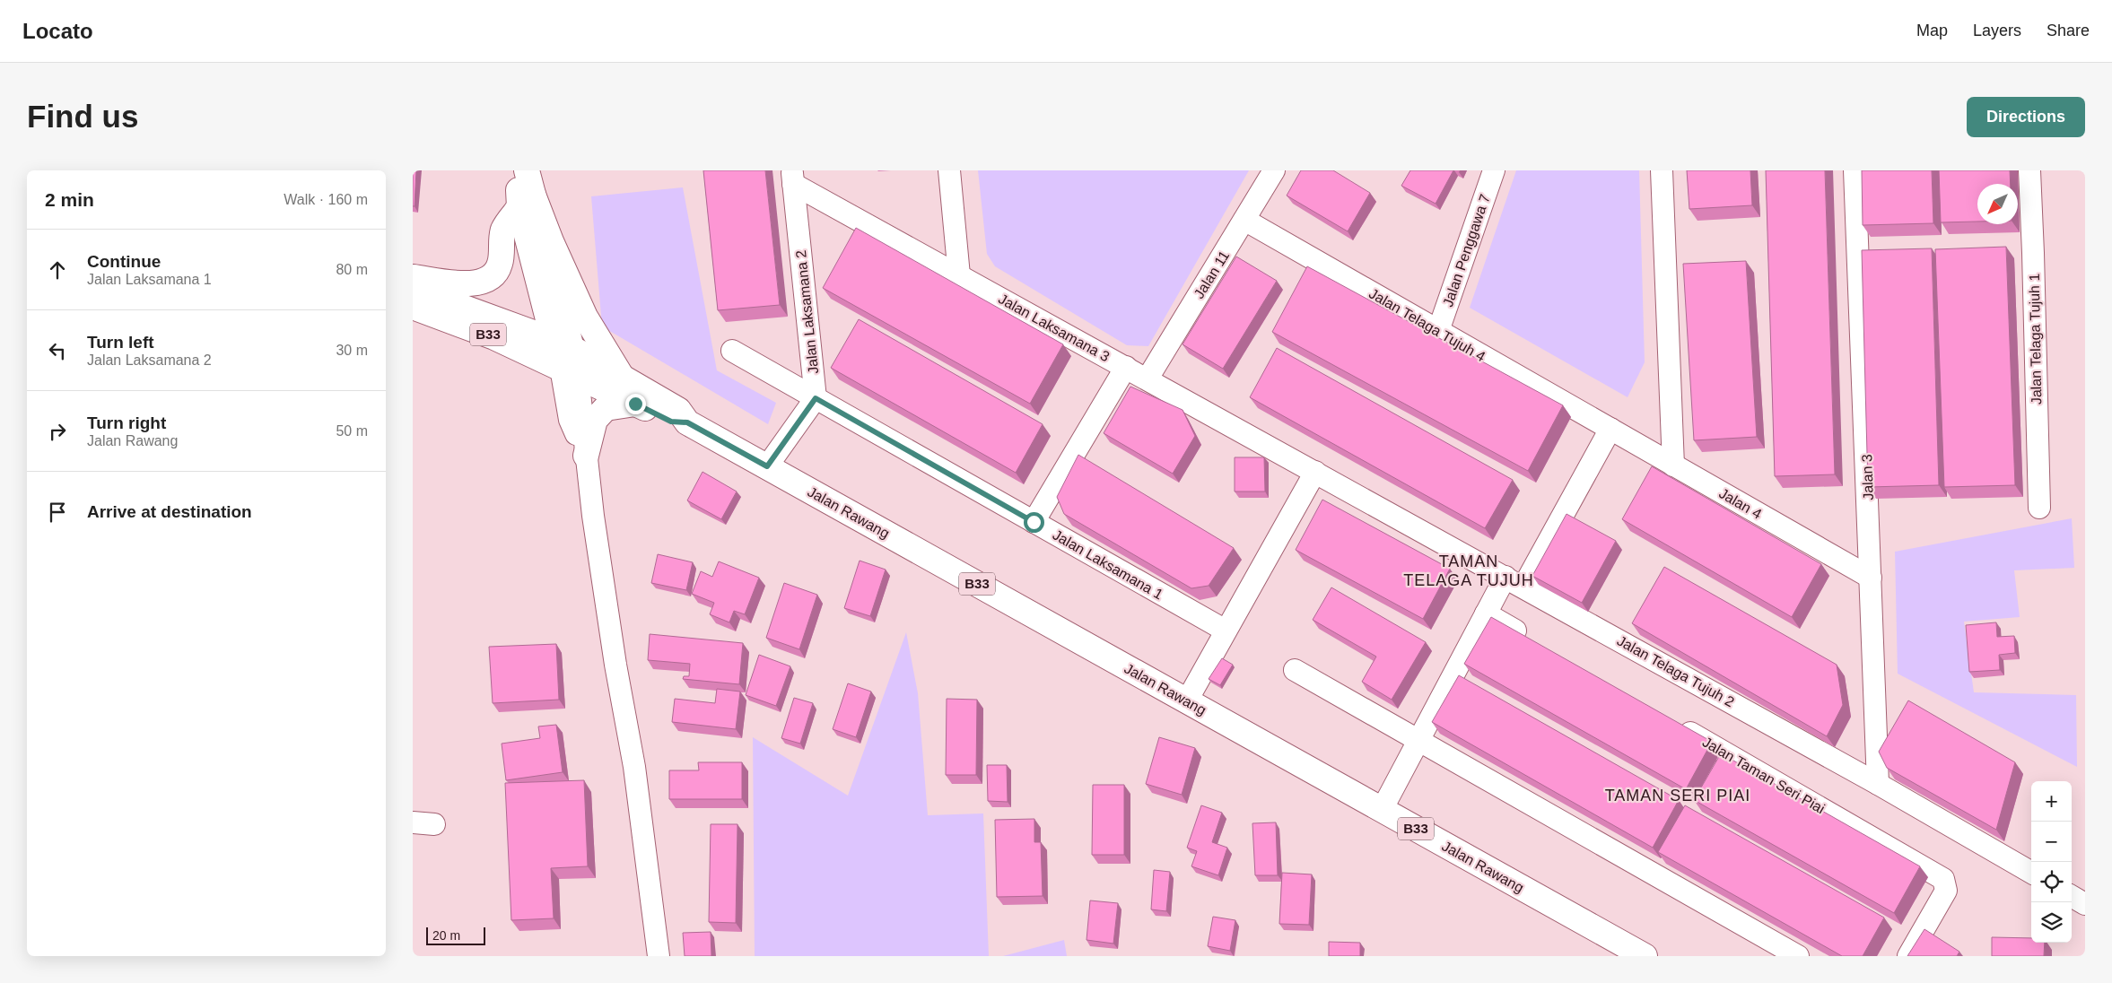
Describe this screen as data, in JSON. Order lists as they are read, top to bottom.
{
  "streets": {
    "main road": ["B33", "Jalan Rawang"],
    "street": [
      "Jalan Penggawa 7",
      "Jalan 11",
      "Jalan Laksamana 2",
      "Jalan Telaga Tujuh 4",
      "Jalan Laksamana 3",
      "Jalan Telaga Tujuh 1",
      "Jalan 3",
      "Jalan 4",
      "Jalan Laksamana 1",
      "Jalan Telaga Tujuh 2",
      "Jalan Taman Seri Piai"
    ]
  },
  "crossings": [
    ["Jalan Penggawa 7", "Jalan Telaga Tujuh 4"],
    ["Jalan 11", "Jalan Telaga Tujuh 4"],
    ["Jalan 11", "Jalan Laksamana 3"],
    ["Jalan Laksamana 2", "Jalan Laksamana 3"],
    ["Jalan Laksamana 2", "Jalan Laksamana 1"],
    ["Jalan Telaga Tujuh 4", "Jalan 4"],
    ["Jalan Laksamana 3", "Jalan Telaga Tujuh 2"],
    ["Jalan 3", "Jalan 4"],
    ["Jalan 3", "Jalan Telaga Tujuh 2"]
  ],
  "districts": ["TAMAN TELAGA TUJUH", "TAMAN SERI PIAI"],
  "scale_bar": "20 m",
  "north": "bottom left",
  "page": {
    "header": "Locato",
    "nav": ["Map", "Layers", "Share"],
    "buttons": "Directions",
    "title": "Find us",
    "heading": ["2 min", "Walk · 160 m"],
    "list": [
      ["Continue", "Jalan Laksamana 1", "80 m"],
      ["Turn left", "Jalan Laksamana 2", "30 m"],
      ["Turn right", "Jalan Rawang", "50 m"],
      "Arrive at destination"
    ],
    "map_buttons": ["+", "−"],
    "scale": "20 m"
  }
}
